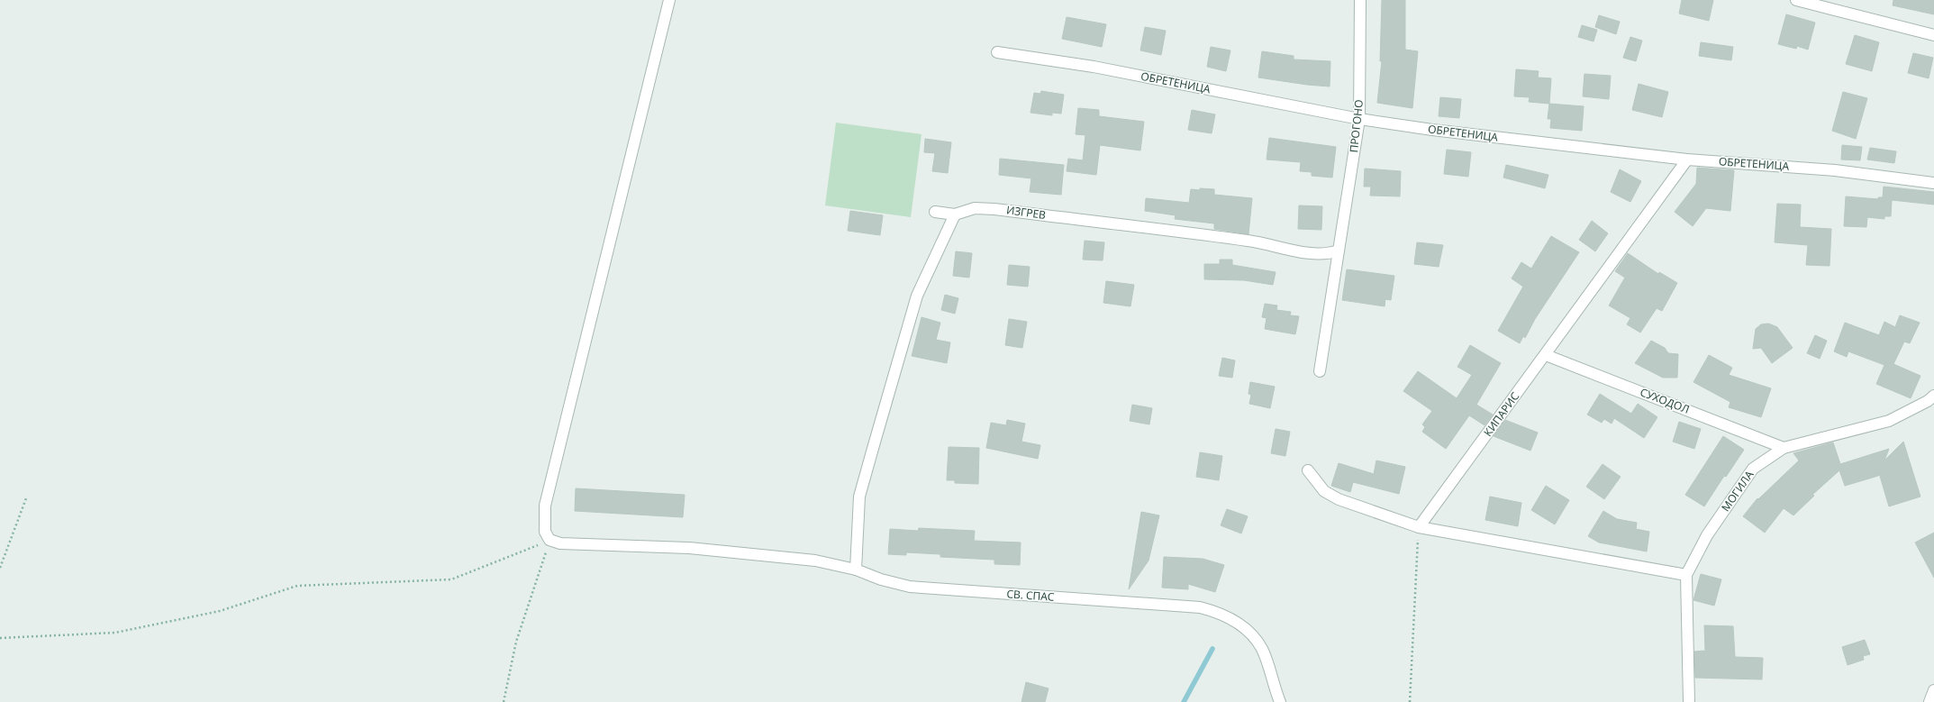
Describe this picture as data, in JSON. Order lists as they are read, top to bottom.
{
  "streets": {
    "street": [
      "ОБРЕТЕНИЦА",
      "ПРОГОНО",
      "ИЗГРЕВ",
      "СУХОДОЛ",
      "КИПАРИС",
      "МОГИЛА",
      "СВ. СПАС"
    ]
  },
  "crossings": [
    ["ОБРЕТЕНИЦА", "ПРОГОНО"],
    ["ОБРЕТЕНИЦА", "КИПАРИС"],
    ["ПРОГОНО", "ИЗГРЕВ"],
    ["СУХОДОЛ", "КИПАРИС"],
    ["СУХОДОЛ", "МОГИЛА"]
  ]
}
